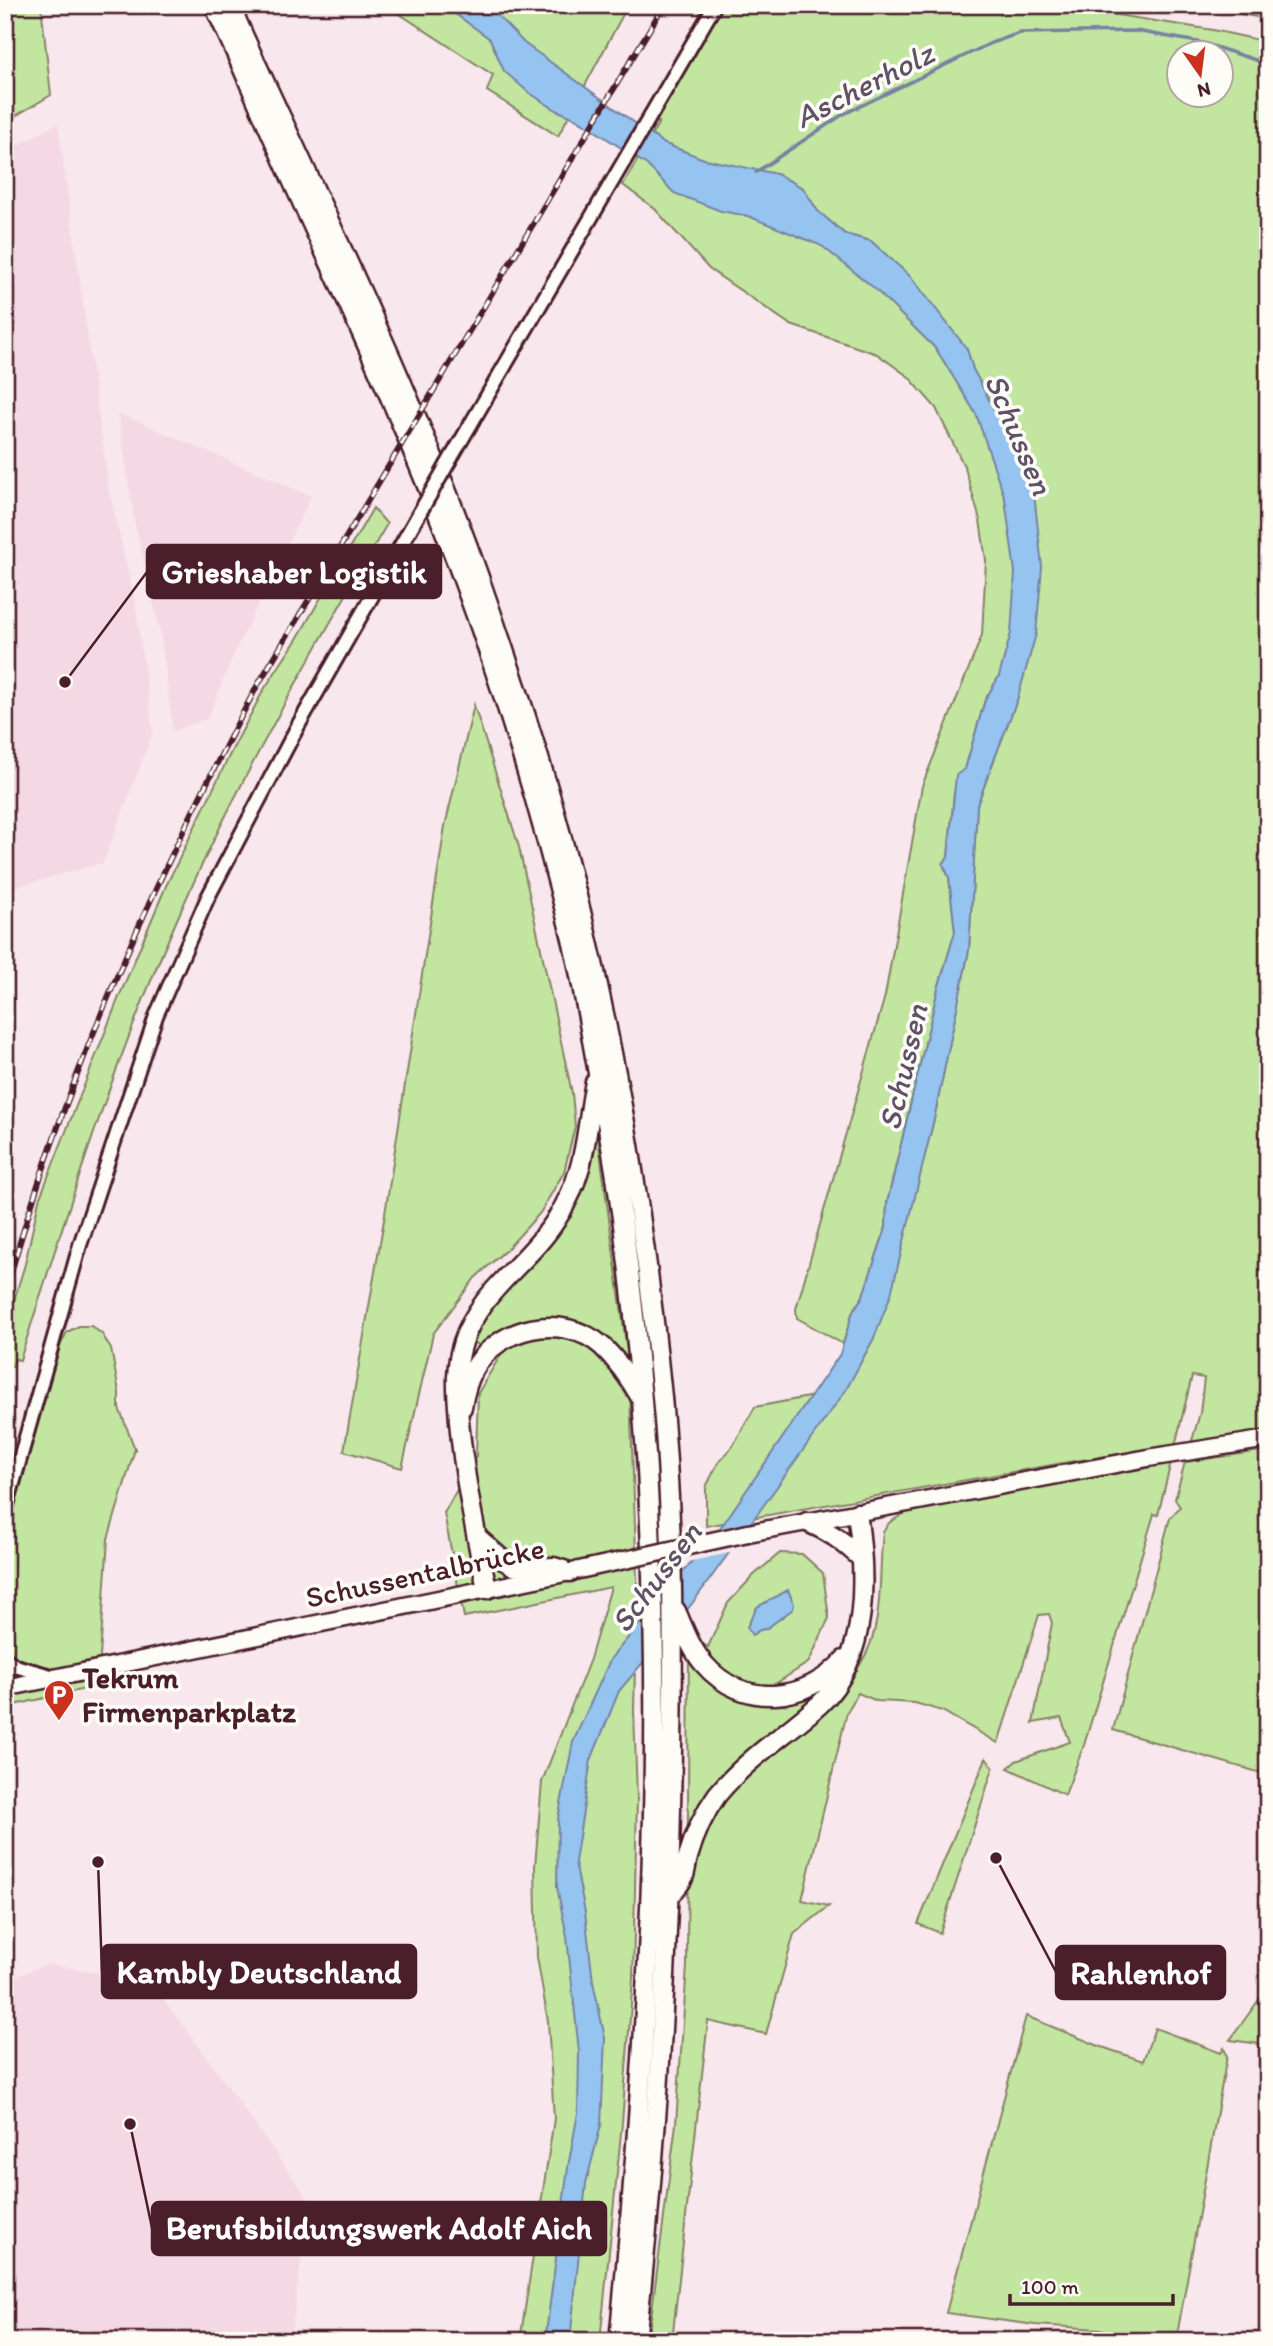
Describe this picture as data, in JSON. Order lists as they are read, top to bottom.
{
  "streets": {
    "main road": ["Schussentalbrücke"]
  },
  "water": ["Ascherholz", "Schussen"],
  "places": {
    "other": [
      "Grieshaber Logistik",
      "Rahlenhof",
      "Kambly Deutschland",
      "Berufsbildungswerk Adolf Aich"
    ],
    "parking": ["Tekrum Firmenparkplatz"]
  },
  "scale_bar": "100 m",
  "north": "bottom"
}
